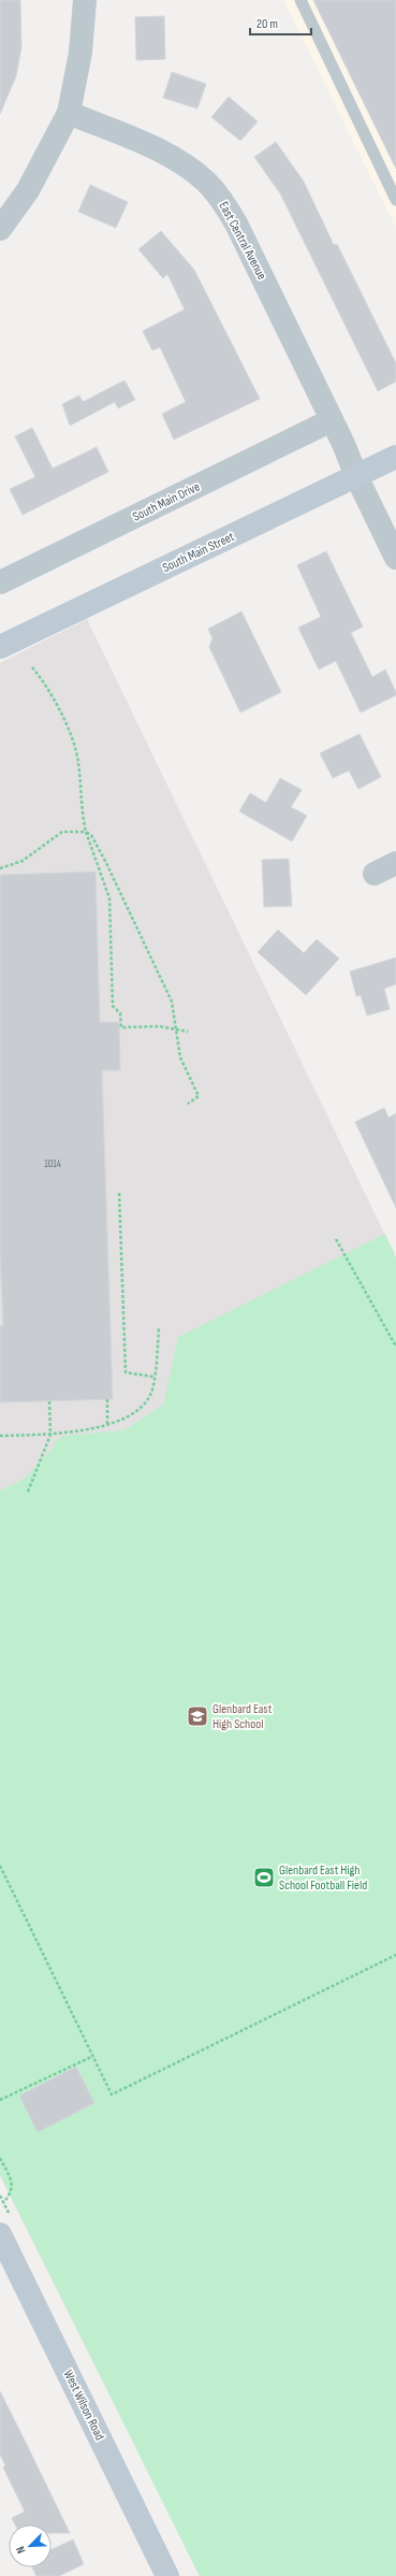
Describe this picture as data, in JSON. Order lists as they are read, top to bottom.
{
  "streets": {
    "main road": ["South Main Street", "West Wilson Road"],
    "street": ["East Central Avenue", "South Main Drive"]
  },
  "crossings": [
    ["East Central Avenue", "South Main Drive"],
    ["East Central Avenue", "South Main Street"]
  ],
  "places": {
    "school or university": ["Glenbard East High School"],
    "sports": ["Glenbard East High School Football Field"]
  },
  "house_numbers": ["1014"],
  "scale_bar": "20 m",
  "north": "bottom left"
}
